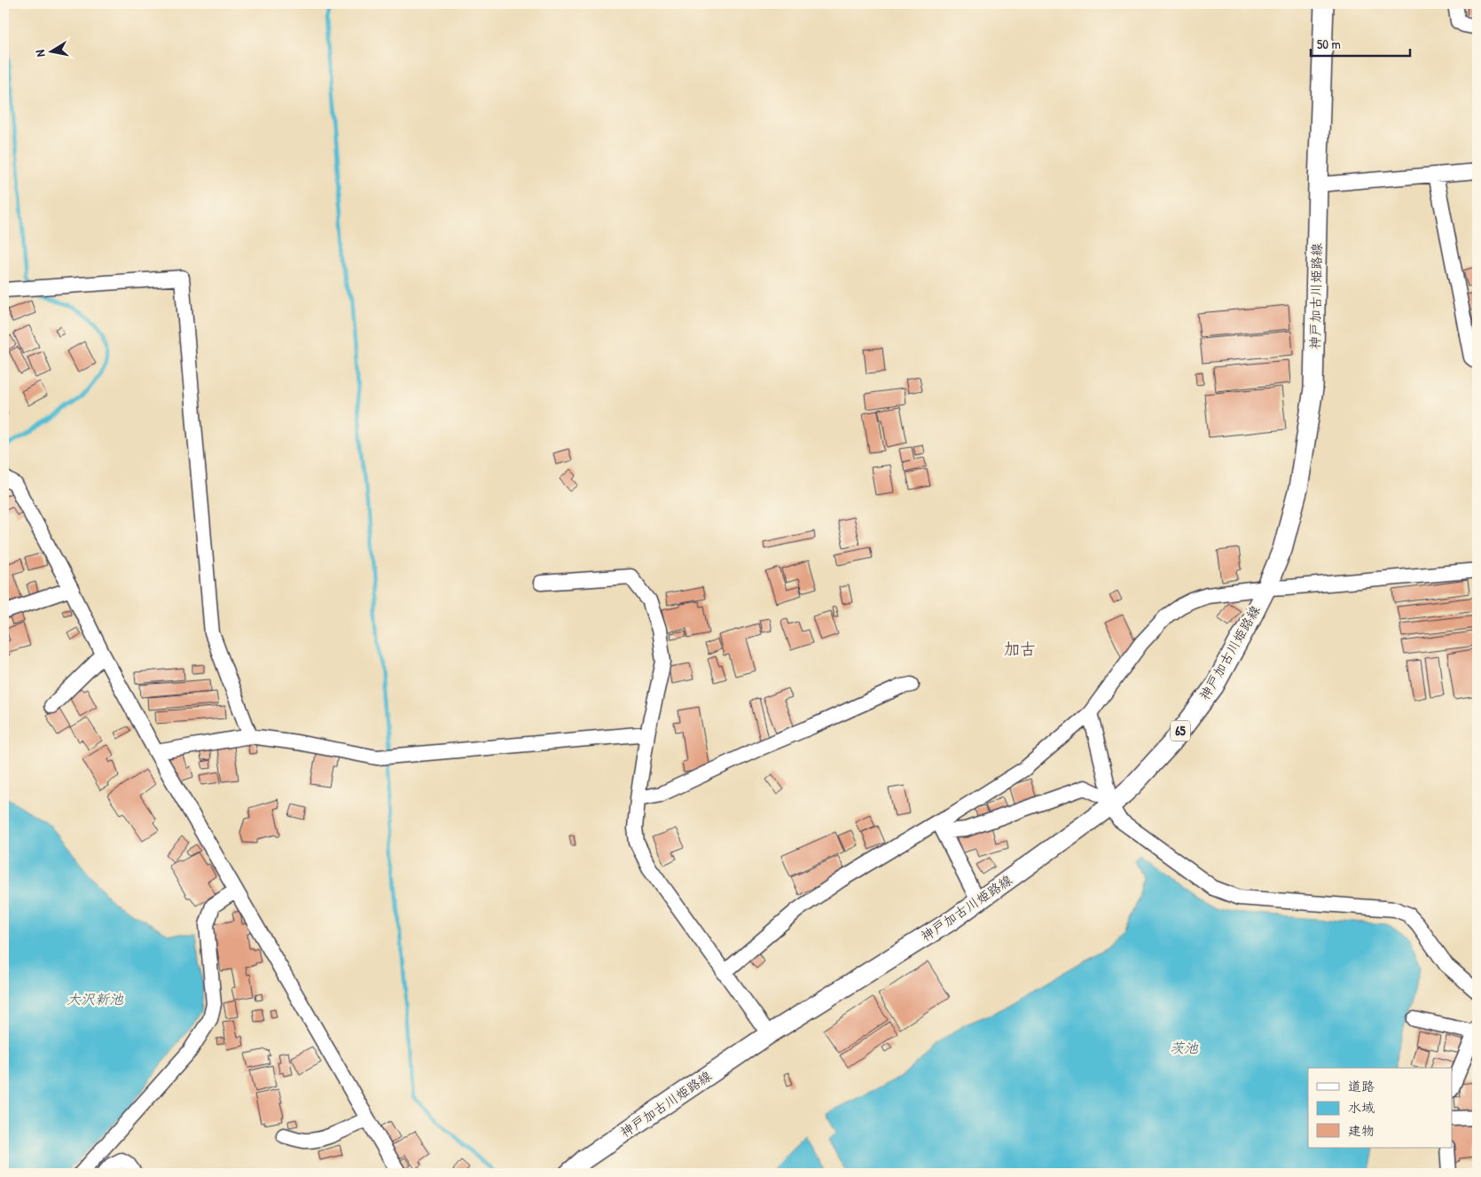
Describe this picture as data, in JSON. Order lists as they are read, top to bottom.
{
  "streets": {
    "main road": ["神戸加古川姫路線", "65"]
  },
  "districts": ["加古"],
  "water": ["大沢新池", "茨池"],
  "legend": ["道路", "水域", "建物"],
  "scale_bar": "50 m",
  "north": "left"
}
